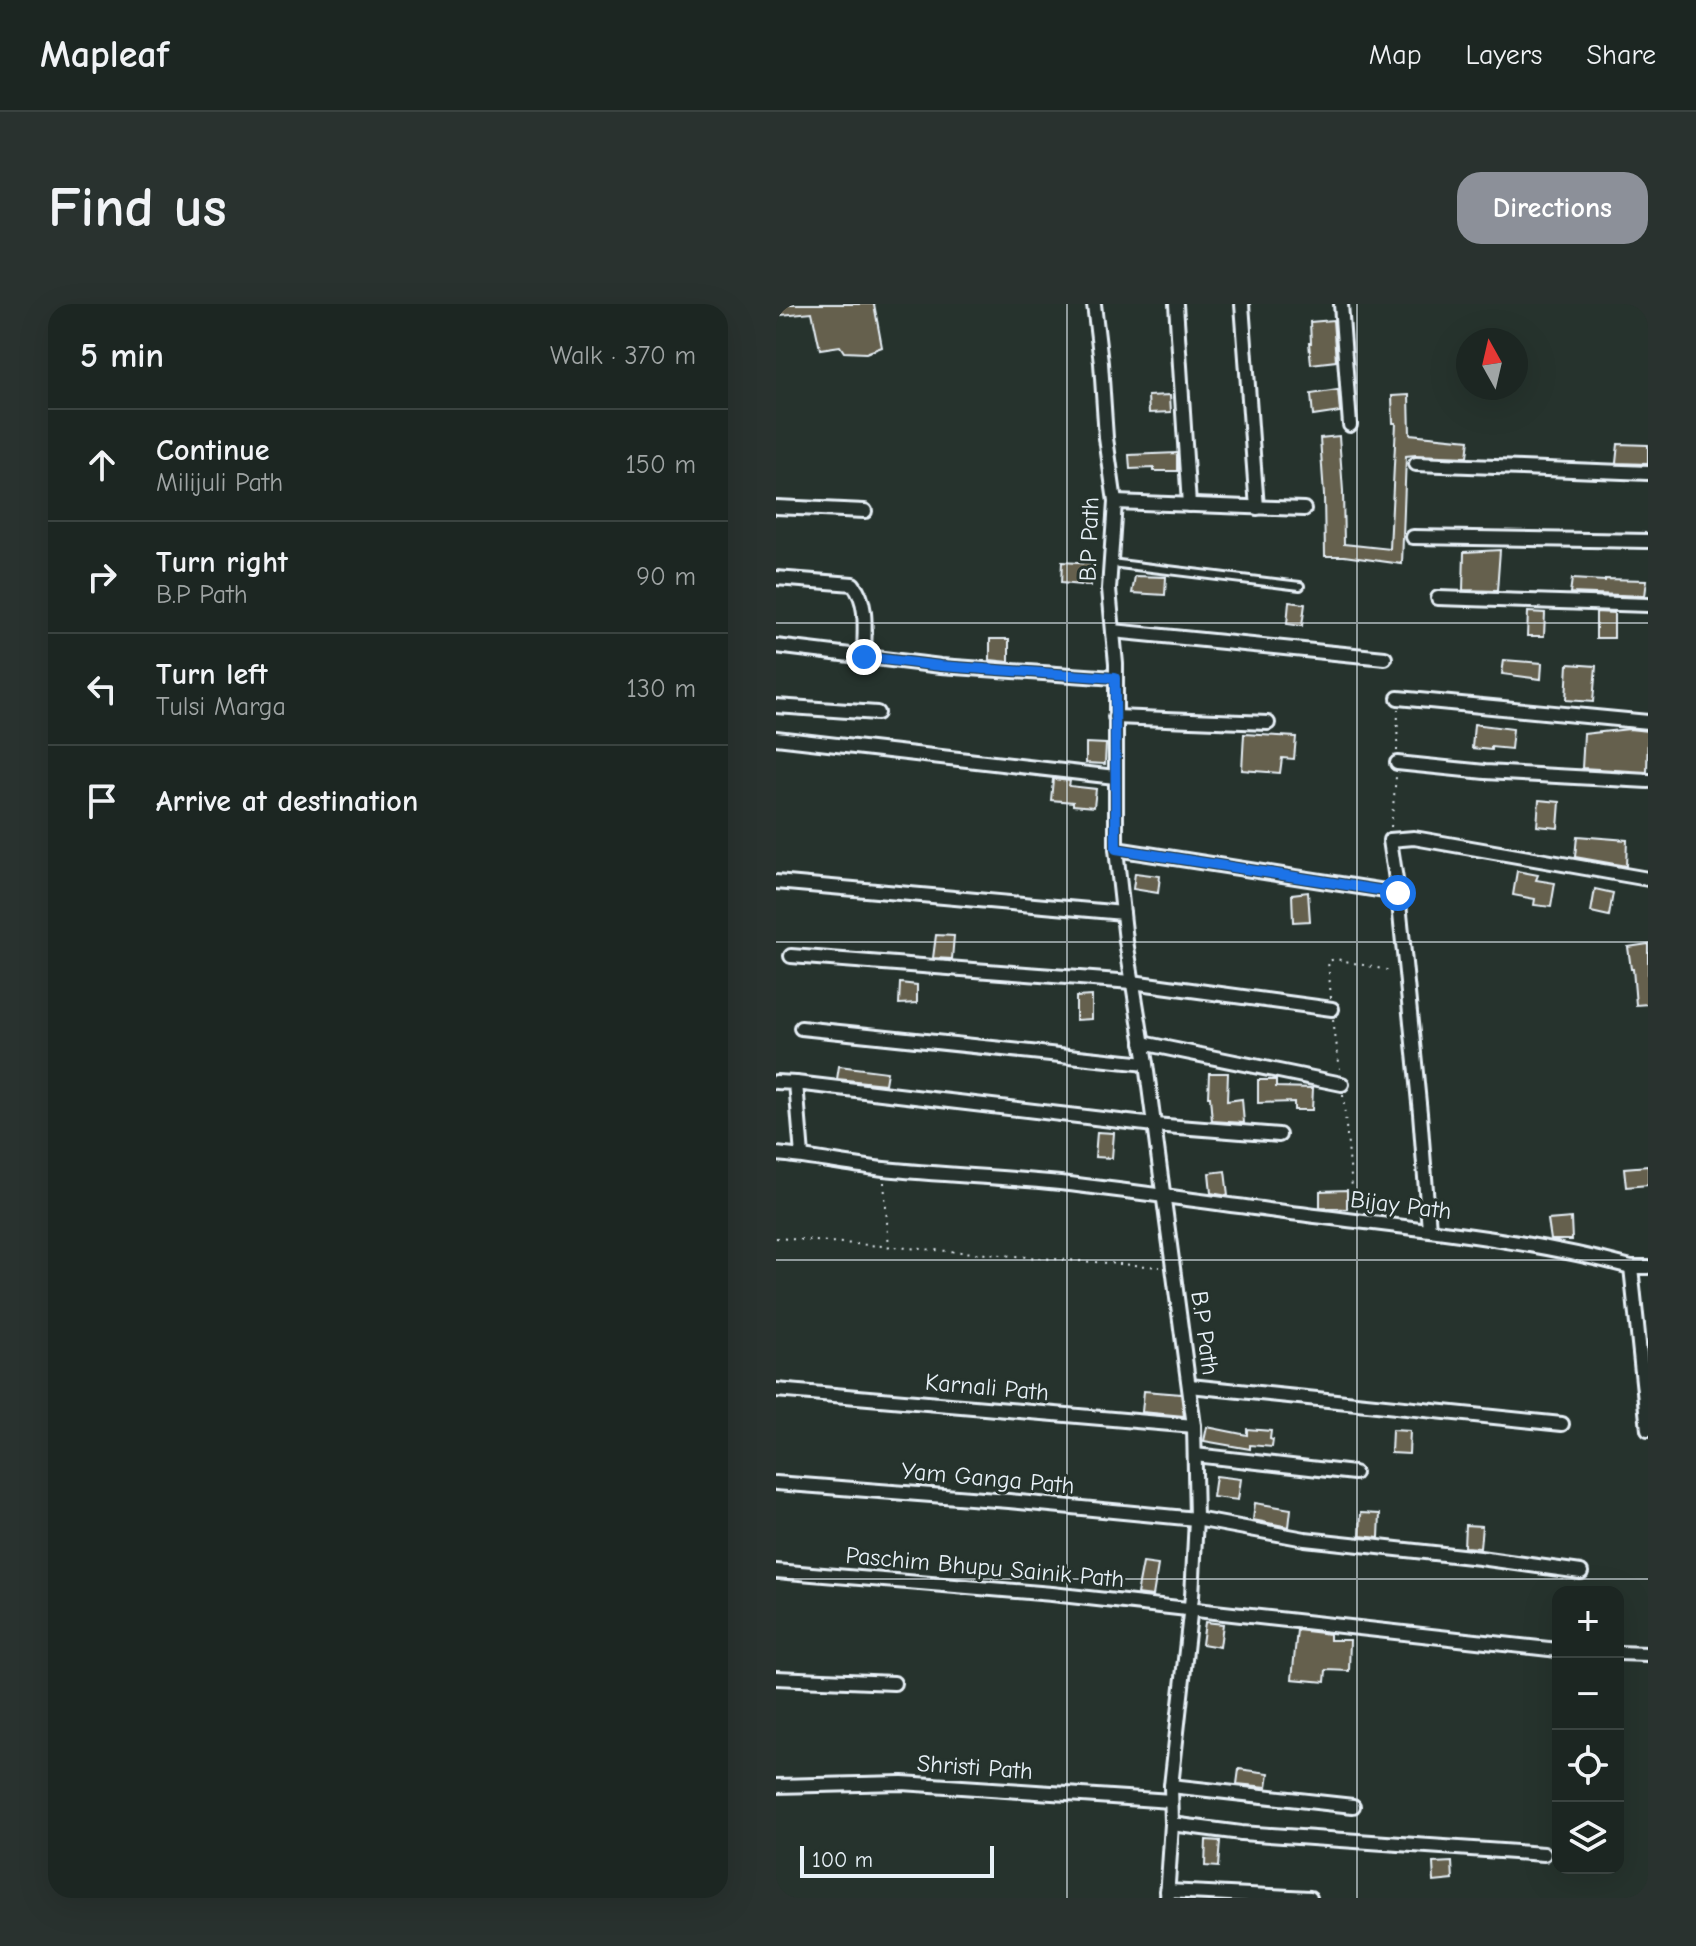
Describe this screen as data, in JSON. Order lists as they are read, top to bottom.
{
  "streets": {
    "street": [
      "B.P Path",
      "Bijay Path",
      "Karnali Path",
      "Yam Ganga Path",
      "Paschim Bhupu Sainik Path",
      "Shristi Path"
    ]
  },
  "crossings": [
    ["B.P Path", "Bijay Path"],
    ["B.P Path", "Karnali Path"],
    ["B.P Path", "Yam Ganga Path"],
    ["B.P Path", "Paschim Bhupu Sainik Path"],
    ["B.P Path", "Shristi Path"]
  ],
  "scale_bar": "100 m",
  "north": "top",
  "page": {
    "header": "Mapleaf",
    "nav": ["Map", "Layers", "Share"],
    "buttons": "Directions",
    "title": "Find us",
    "heading": ["5 min", "Walk · 370 m"],
    "list": [
      ["Continue", "Milijuli Path", "150 m"],
      ["Turn right", "B.P Path", "90 m"],
      ["Turn left", "Tulsi Marga", "130 m"],
      "Arrive at destination"
    ],
    "map_buttons": ["+", "−"],
    "scale": "100 m"
  }
}
